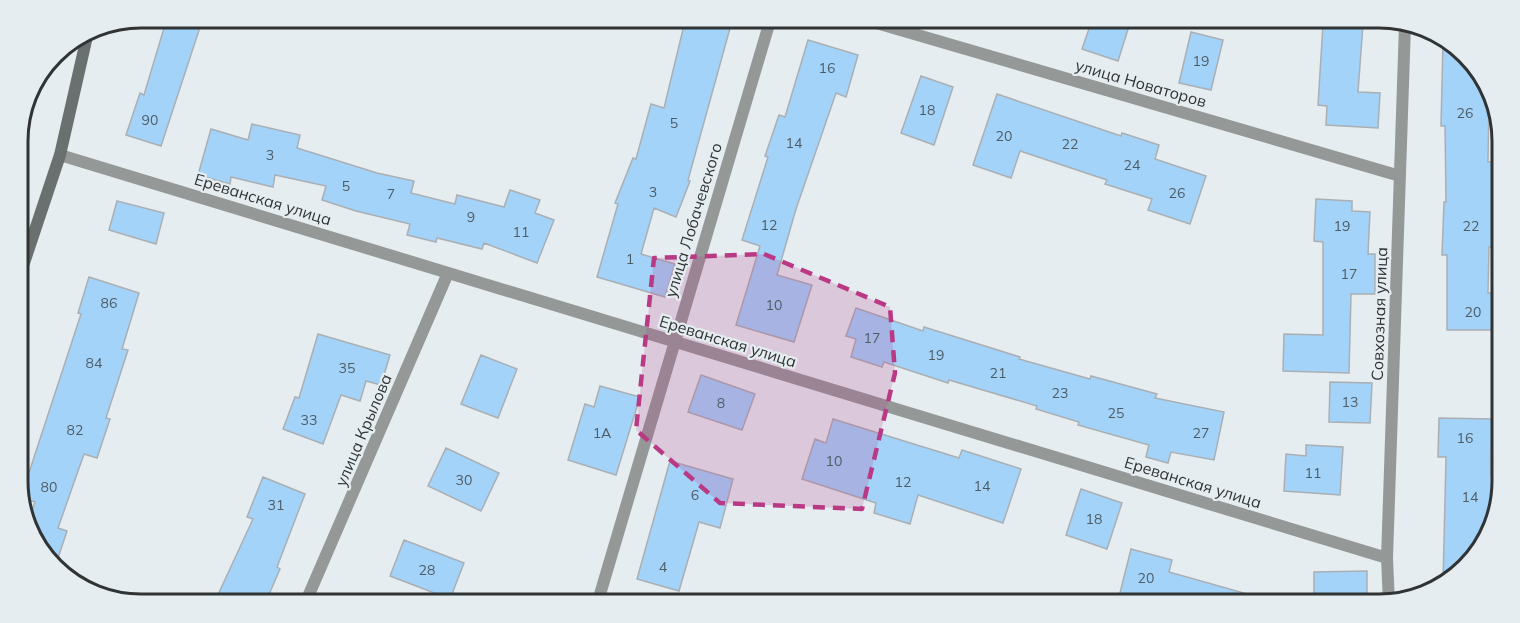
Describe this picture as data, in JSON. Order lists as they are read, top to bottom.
{
  "streets": {
    "street": [
      "улица Новаторов",
      "Ереванская улица",
      "улица Лобачевского",
      "Совхозная улица",
      "улица Крылова"
    ]
  },
  "crossings": [
    ["улица Новаторов", "Совхозная улица"],
    ["Ереванская улица", "улица Лобачевского"],
    ["Ереванская улица", "Совхозная улица"],
    ["Ереванская улица", "улица Крылова"]
  ],
  "house_numbers": [
    "19",
    "16",
    "18",
    "26",
    "90",
    "5",
    "20",
    "14",
    "22",
    "3",
    "24",
    "5",
    "3",
    "26",
    "7",
    "9",
    "12",
    "19",
    "22",
    "11",
    "1",
    "17",
    "86",
    "10",
    "20",
    "17",
    "19",
    "84",
    "35",
    "21",
    "23",
    "13",
    "8",
    "25",
    "33",
    "82",
    "1А",
    "27",
    "16",
    "10",
    "11",
    "30",
    "12",
    "14",
    "80",
    "6",
    "14",
    "31",
    "18",
    "4",
    "28",
    "20"
  ]
}
